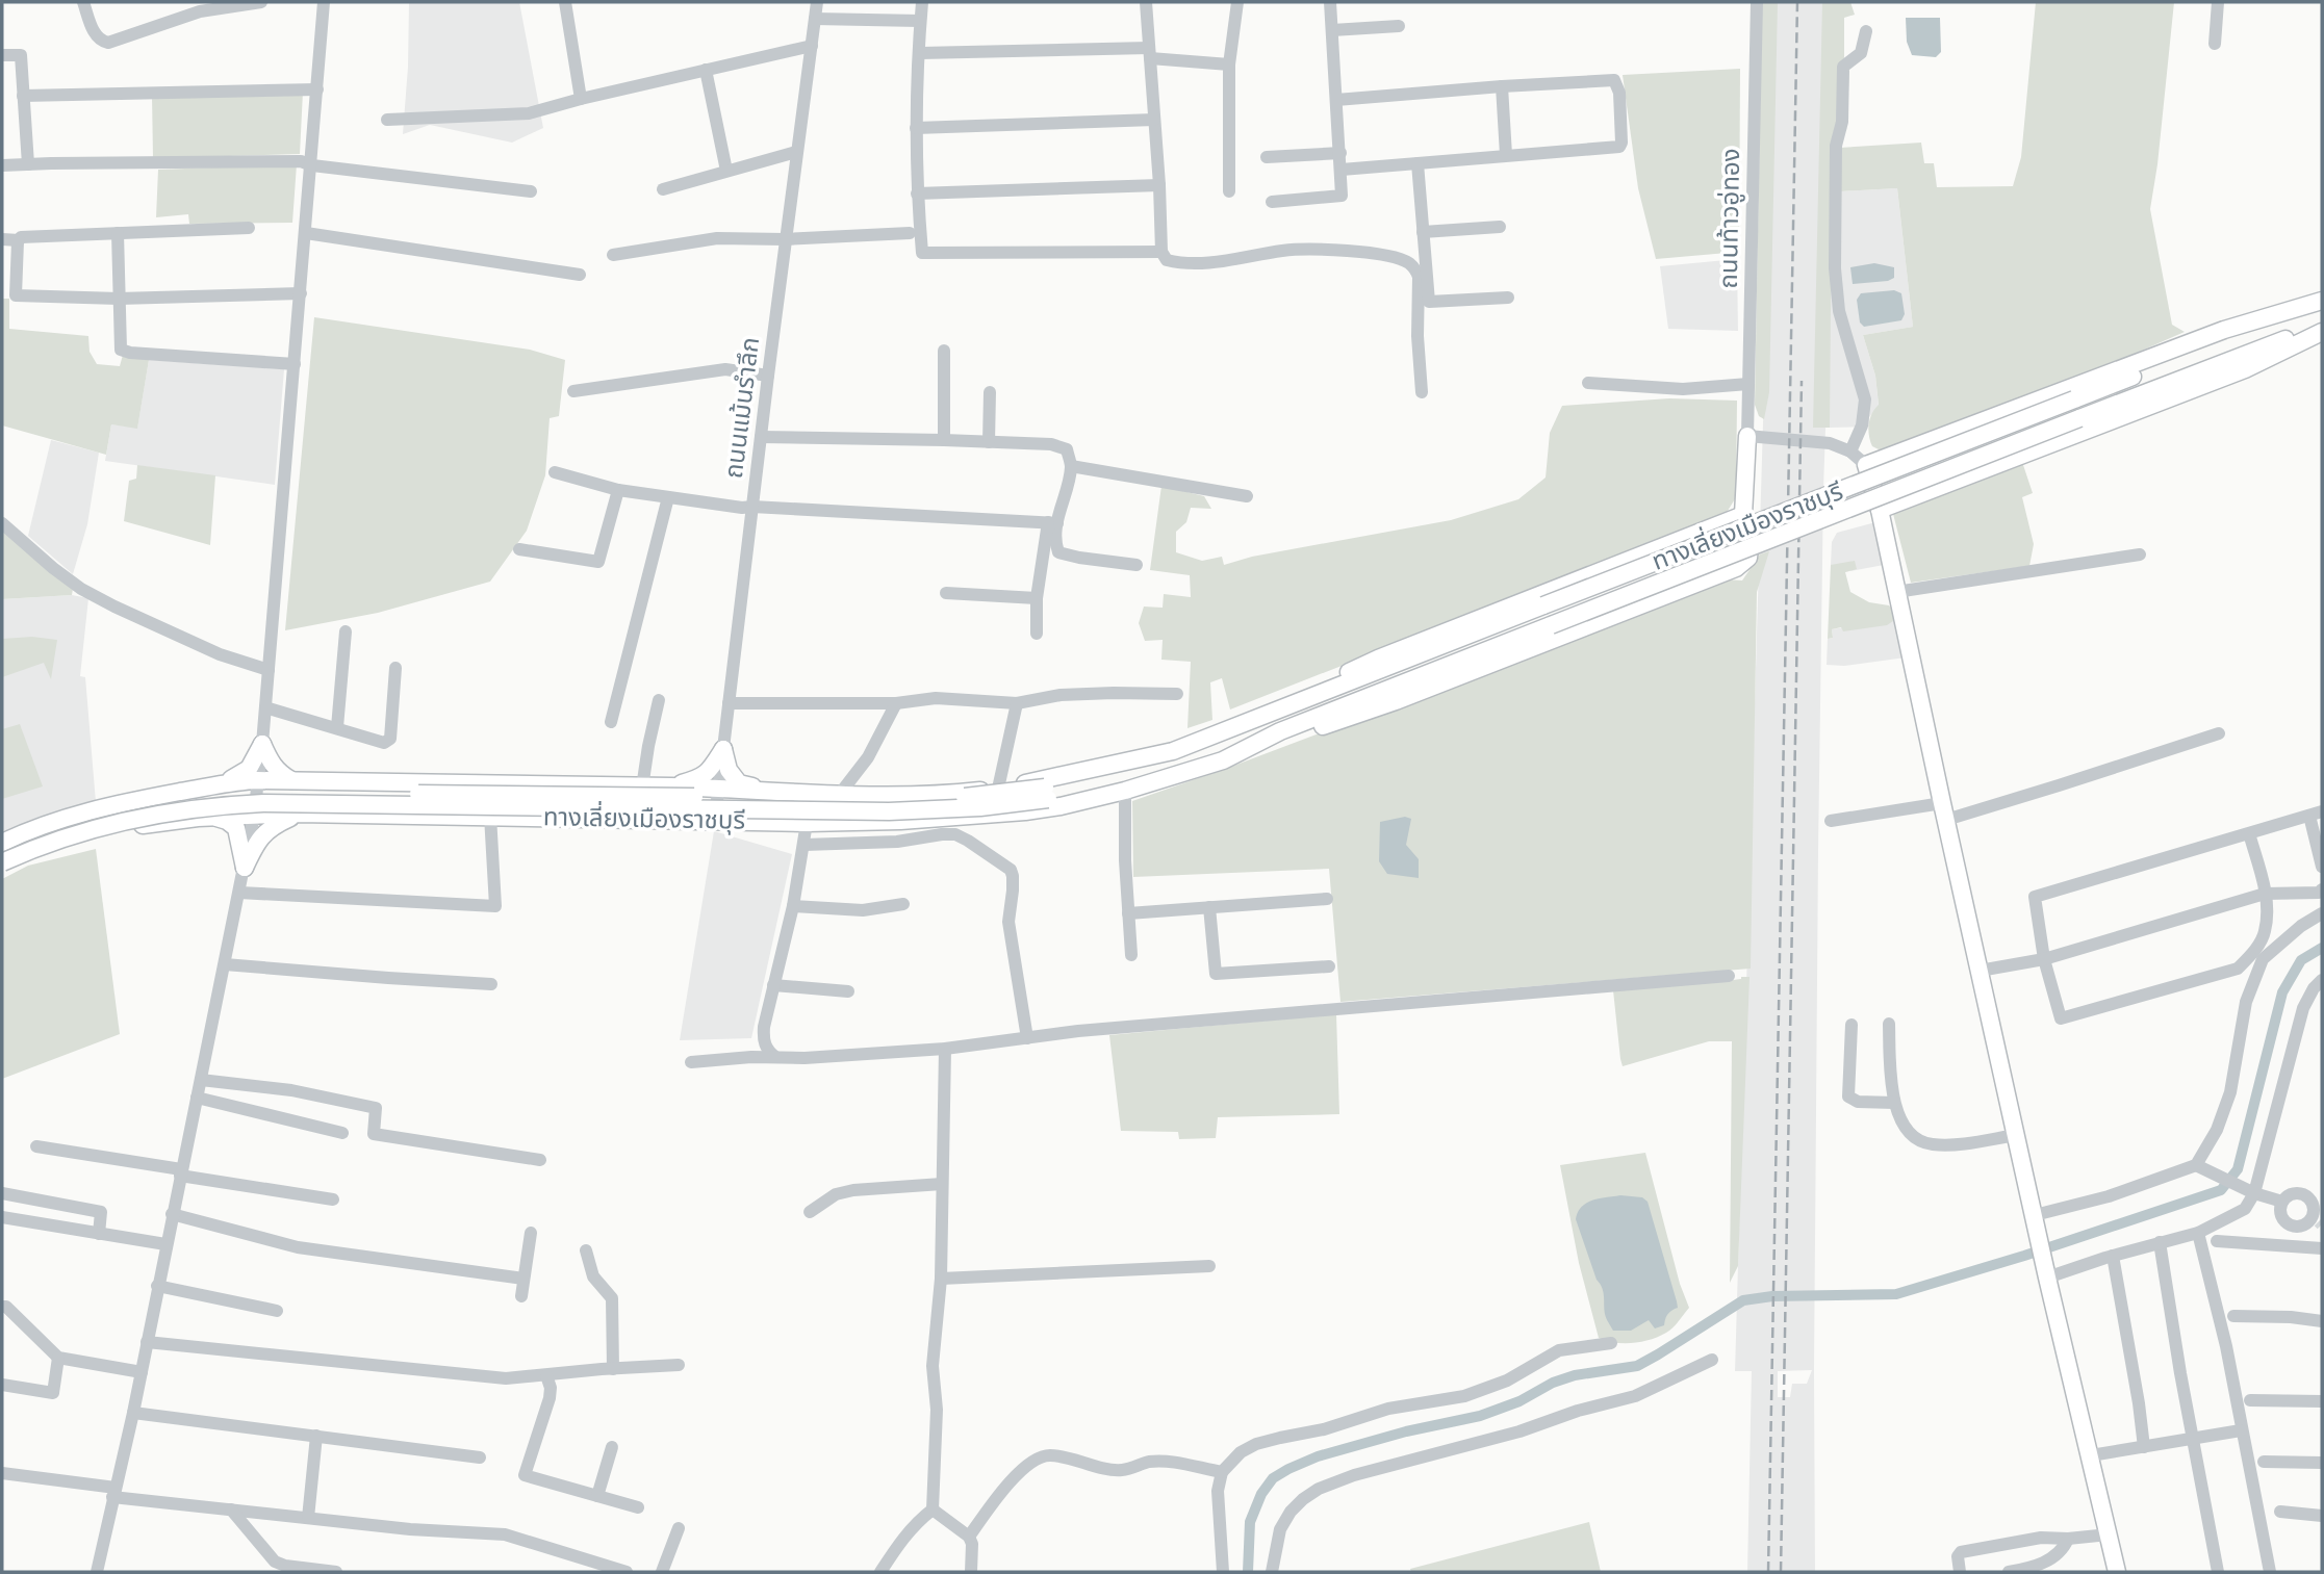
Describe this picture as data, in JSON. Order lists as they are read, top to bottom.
{
  "streets": {
    "main road": ["ทางเลี่ยงเมืองราชบุรี"],
    "street": ["ถนนท้าวอู่ทอง", "ถนนแม้นรำลึก"]
  },
  "crossings": [
    ["ถนนแม้นรำลึก", "ทางเลี่ยงเมืองราชบุรี"]
  ]
}
